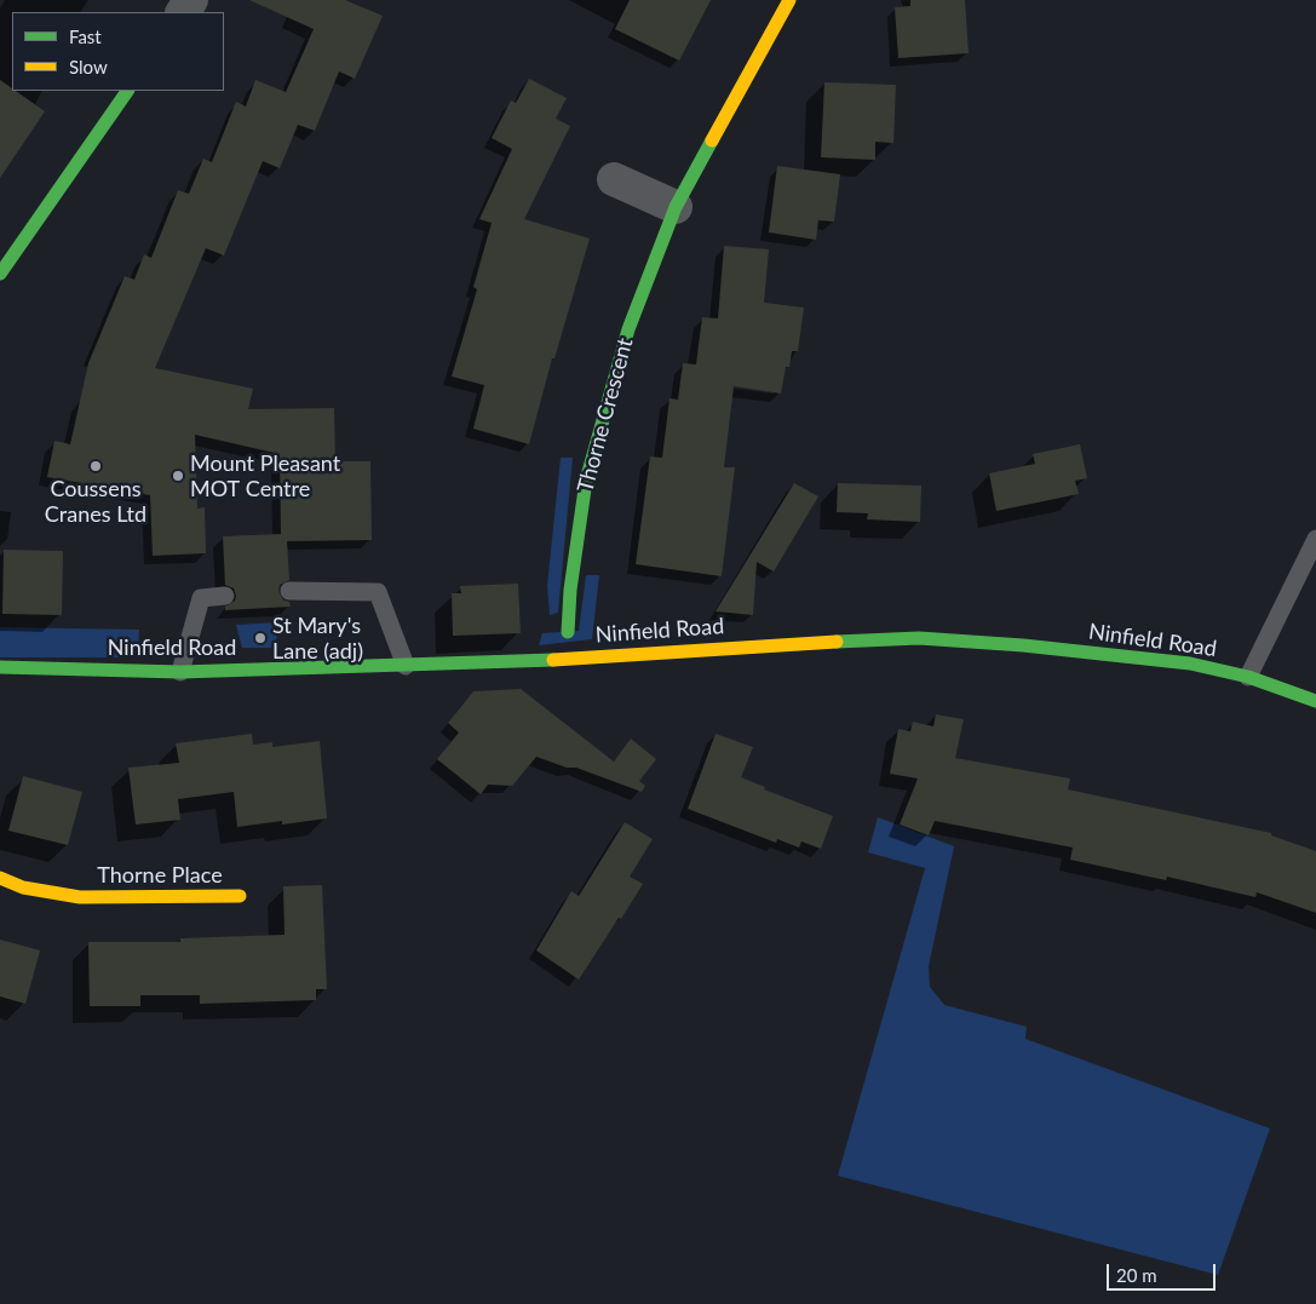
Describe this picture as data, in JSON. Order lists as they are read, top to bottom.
{
  "streets": {
    "main road": ["Thorne Crescent", "Ninfield Road", "Thorne Place"]
  },
  "places": ["Coussens Cranes Ltd", "Mount Pleasant MOT Centre", "St Mary's Lane (adj)"],
  "legend": ["Fast", "Slow"],
  "scale_bar": "20 m"
}
